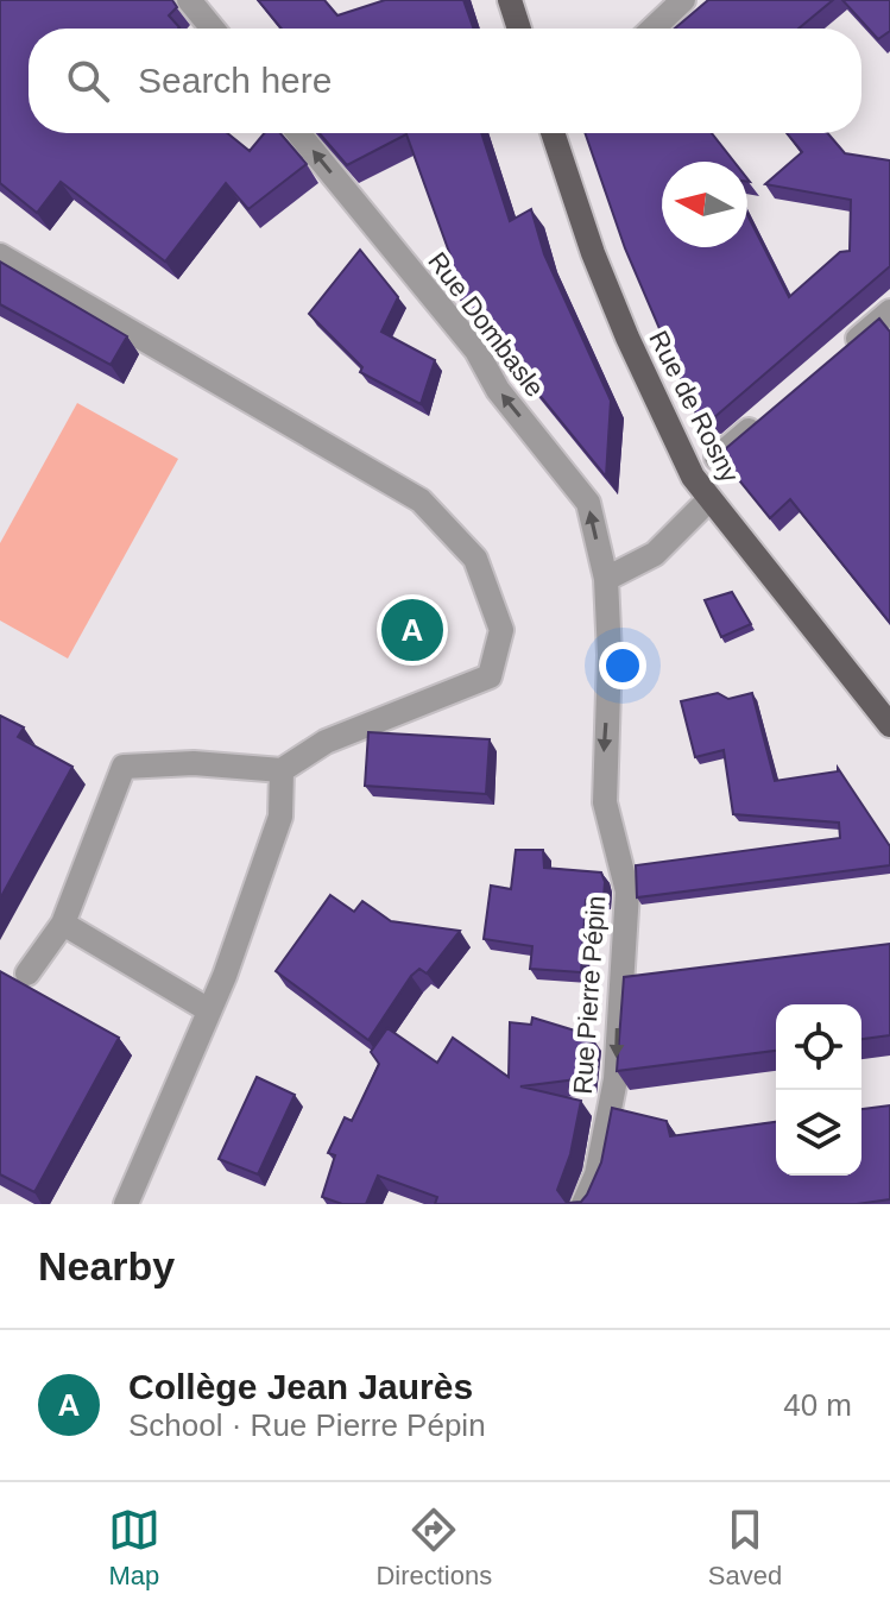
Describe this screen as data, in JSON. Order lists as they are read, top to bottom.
{
  "streets": {
    "main road": ["Rue de Rosny"],
    "street": ["Rue Dombasle", "Rue Pierre Pépin"]
  },
  "crossings": [
    ["Rue Dombasle", "Rue Pierre Pépin"]
  ],
  "one_way": ["Rue Dombasle", "Rue Pierre Pépin"],
  "north": "left",
  "page": {
    "search": "Search here",
    "pins": "A",
    "heading": "Nearby",
    "list": [
      {
        "mark": "A",
        "name": "Collège Jean Jaurès",
        "note": "School · Rue Pierre Pépin",
        "value": "40 m"
      }
    ],
    "nav": ["Map", "Directions", "Saved"]
  }
}
